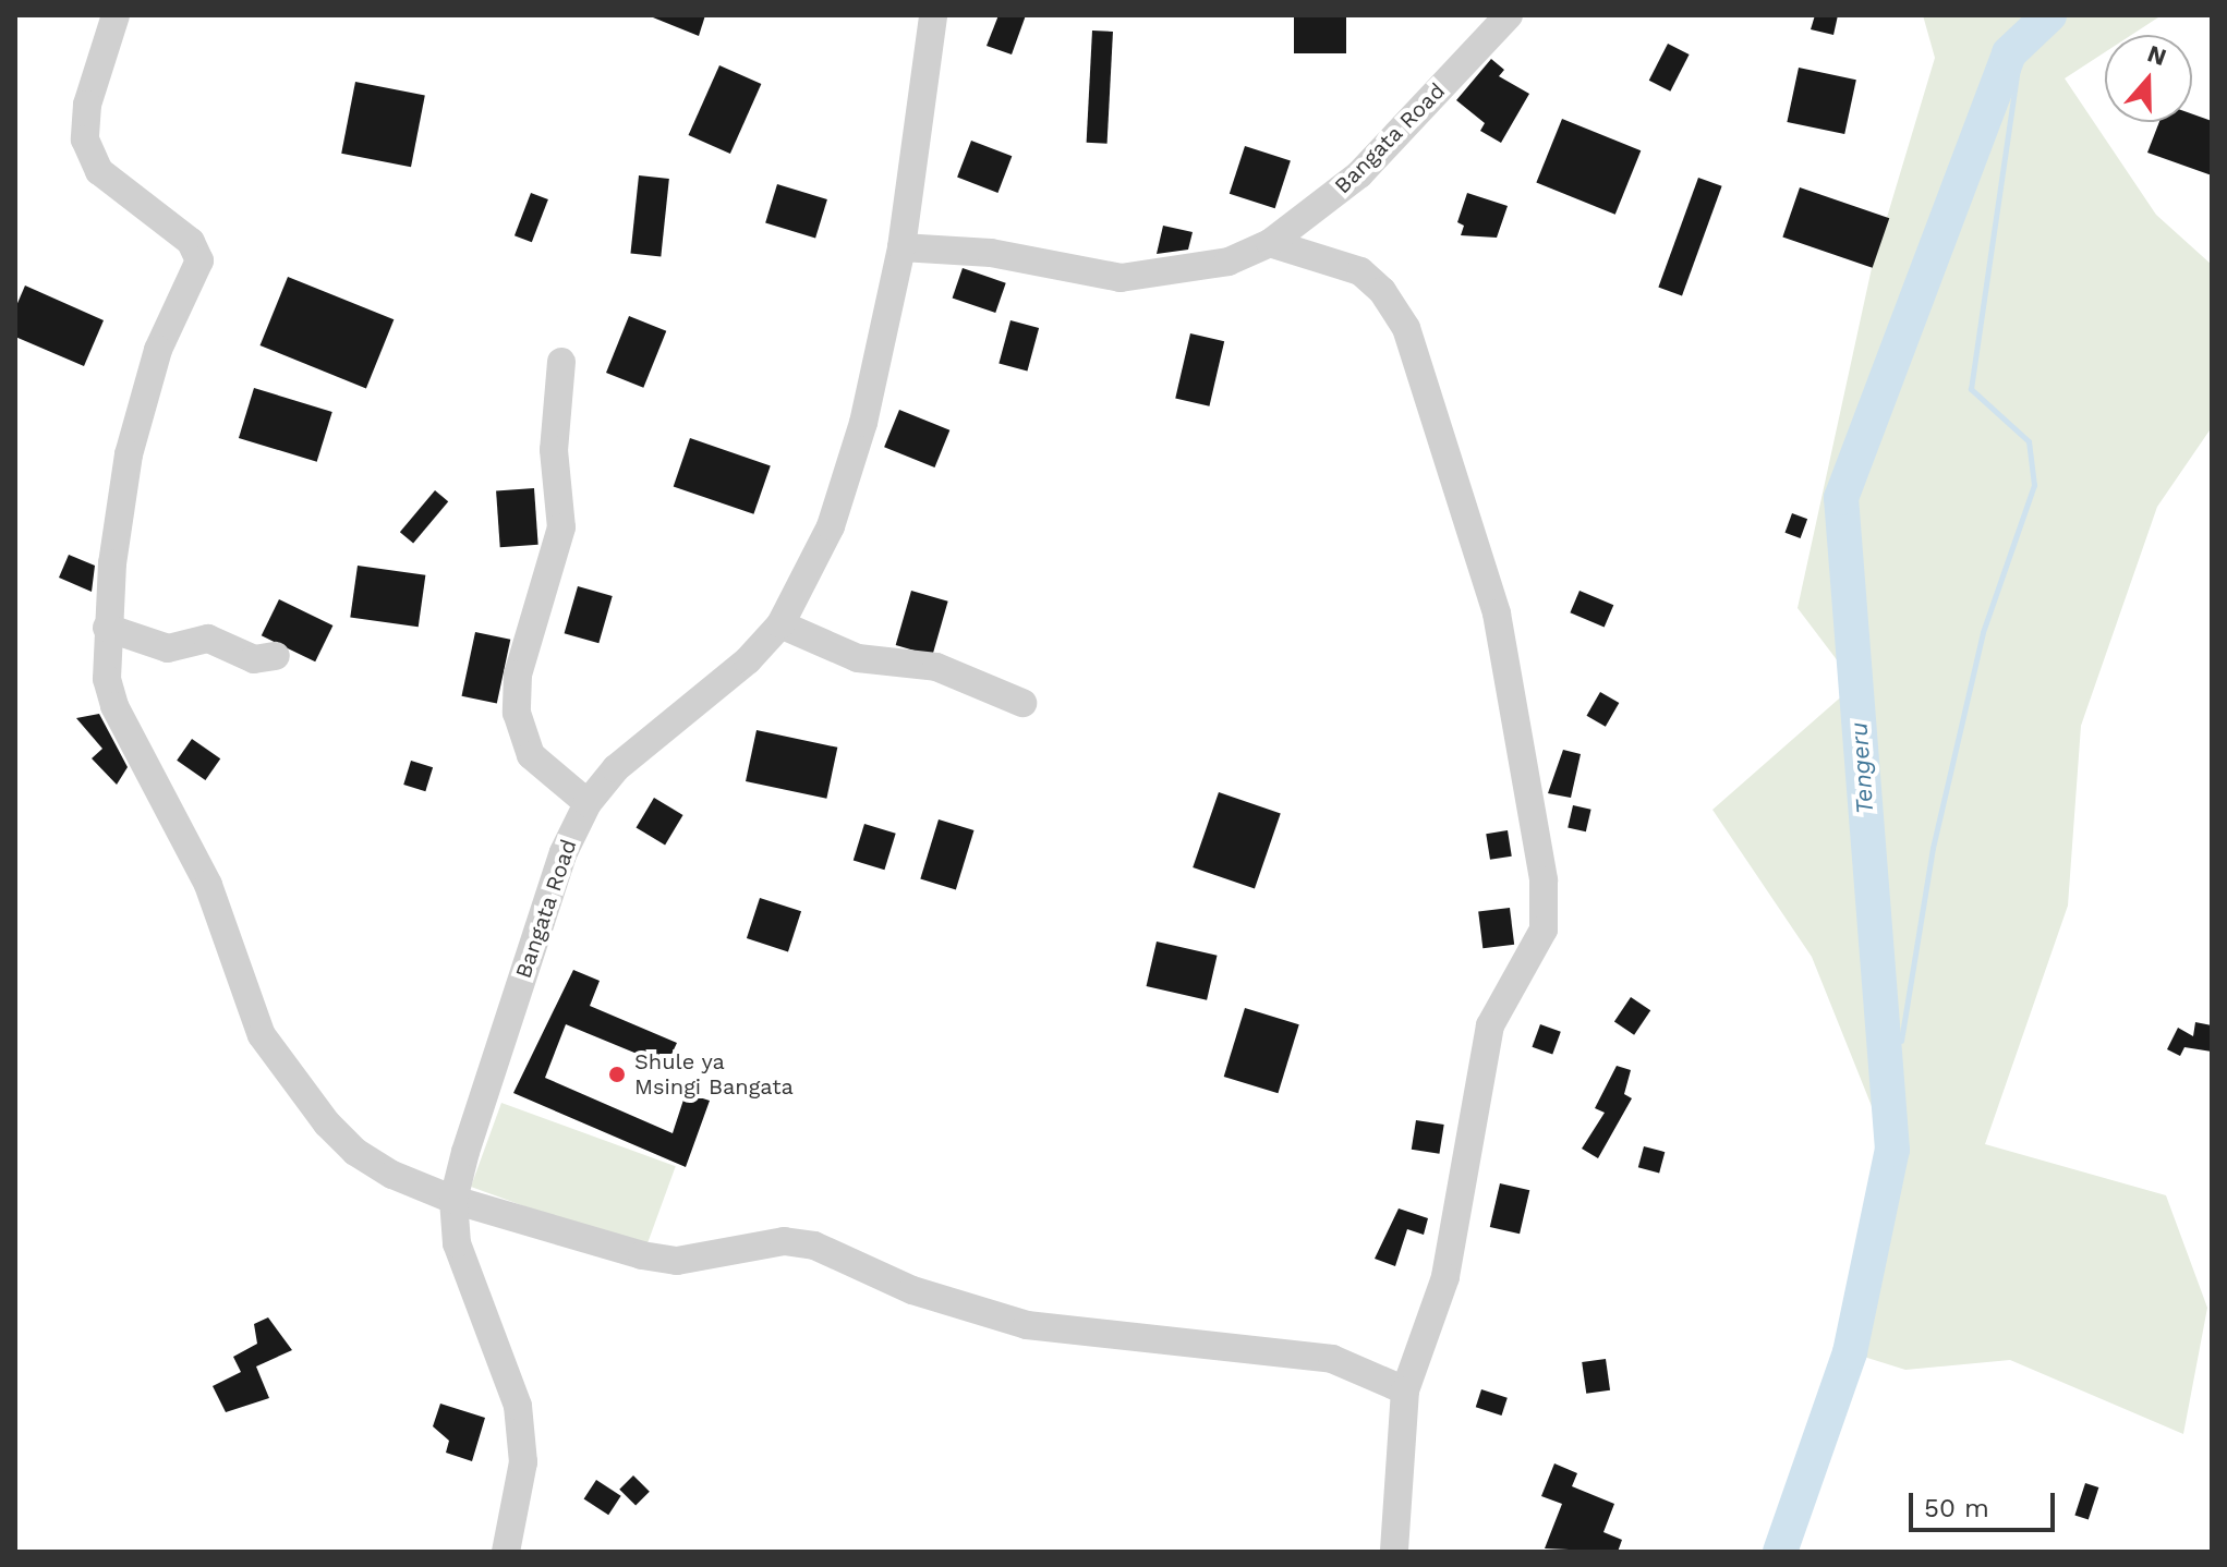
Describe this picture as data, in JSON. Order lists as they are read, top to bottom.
{
  "streets": {
    "street": ["Bangata Road"]
  },
  "water": ["Tengeru"],
  "places": ["Shule ya Msingi Bangata"],
  "scale_bar": "50 m",
  "north": "top"
}
